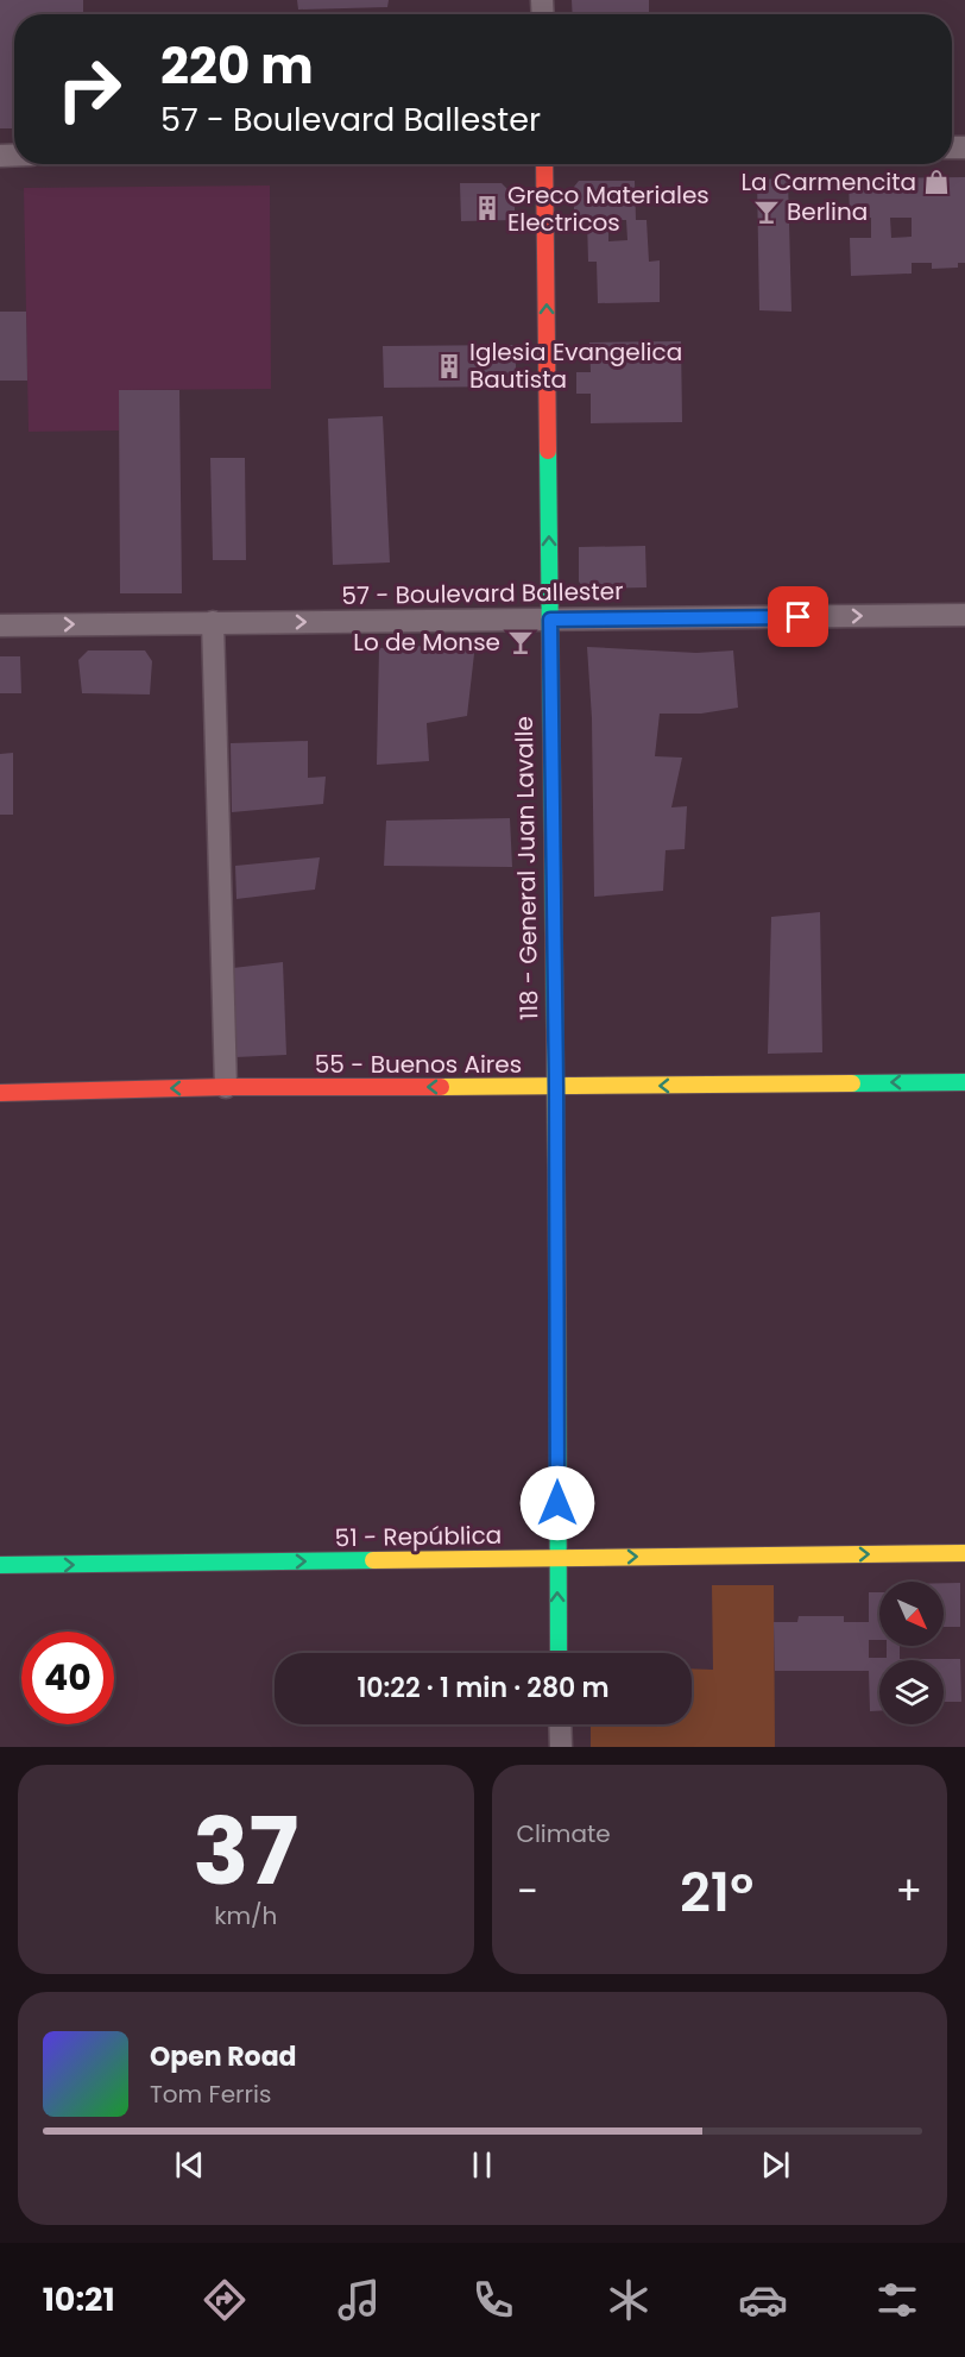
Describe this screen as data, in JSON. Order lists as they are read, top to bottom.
{
  "streets": {
    "street": [
      "57 - Boulevard Ballester",
      "118 - General Juan Lavalle",
      "55 - Buenos Aires",
      "51 - República"
    ]
  },
  "crossings": [
    ["57 - Boulevard Ballester", "118 - General Juan Lavalle"],
    ["118 - General Juan Lavalle", "55 - Buenos Aires"],
    ["118 - General Juan Lavalle", "51 - República"]
  ],
  "one_way": [
    "57 - Boulevard Ballester",
    "118 - General Juan Lavalle",
    "55 - Buenos Aires",
    "51 - República"
  ],
  "places": {
    "shop": ["La Carmencita"],
    "building": ["Greco Materiales Electricos", "Iglesia Evangelica Bautista"],
    "bar": ["Berlina", "Lo de Monse"]
  },
  "north": "bottom right",
  "page": {
    "turn": ["220 m", "57 - Boulevard Ballester"],
    "limit": "40",
    "trip": "10:22 · 1 min · 280 m",
    "tile": [
      ["37", "km/h"],
      "Climate"
    ],
    "heat": ["−", "21°", "+"],
    "song": ["Open Road", "Tom Ferris"],
    "tabs": "10:21"
  }
}
